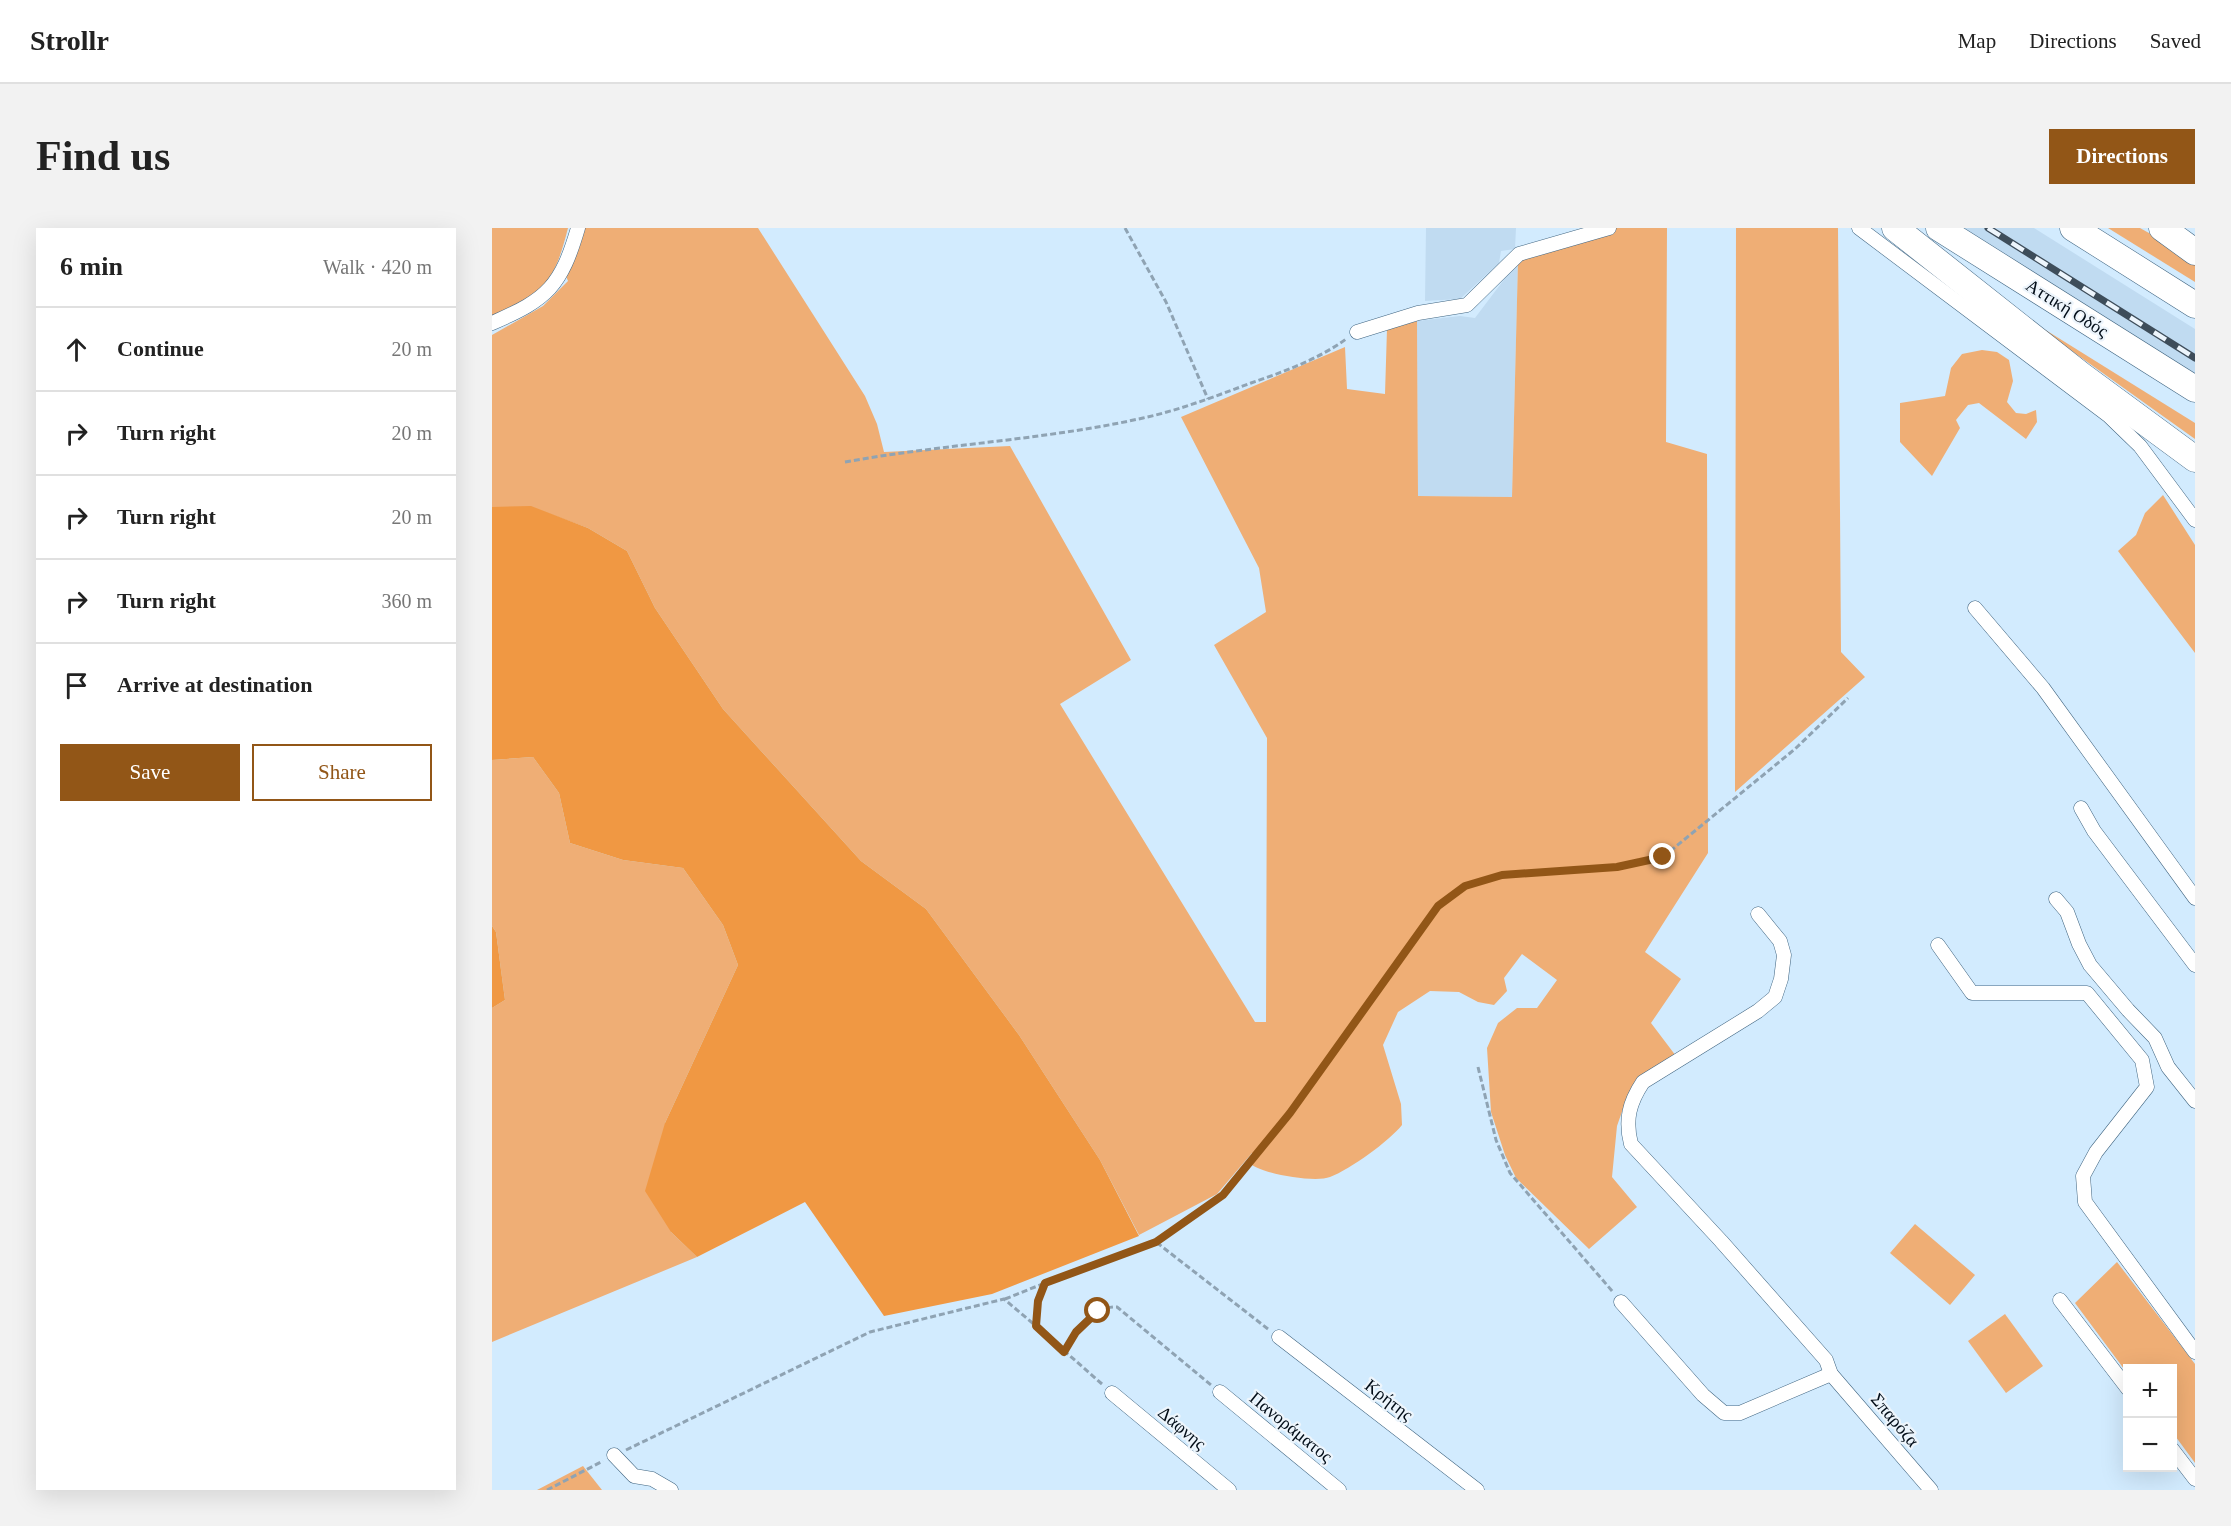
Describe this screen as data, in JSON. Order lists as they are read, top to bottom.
{
  "streets": {
    "highway": ["Αττική Οδός"],
    "street": [
      "Κρήτης",
      "Σπαρόζα",
      "Πανοράματος",
      "Δάφνης"
    ]
  },
  "page": {
    "header": "Strollr",
    "nav": ["Map", "Directions", "Saved"],
    "buttons": [
      "Directions",
      ["Save", "Share"]
    ],
    "title": "Find us",
    "heading": ["6 min", "Walk · 420 m"],
    "list": [
      ["Continue", "20 m"],
      ["Turn right", "20 m"],
      ["Turn right", "20 m"],
      ["Turn right", "360 m"],
      "Arrive at destination"
    ],
    "map_buttons": ["+", "−"]
  }
}
